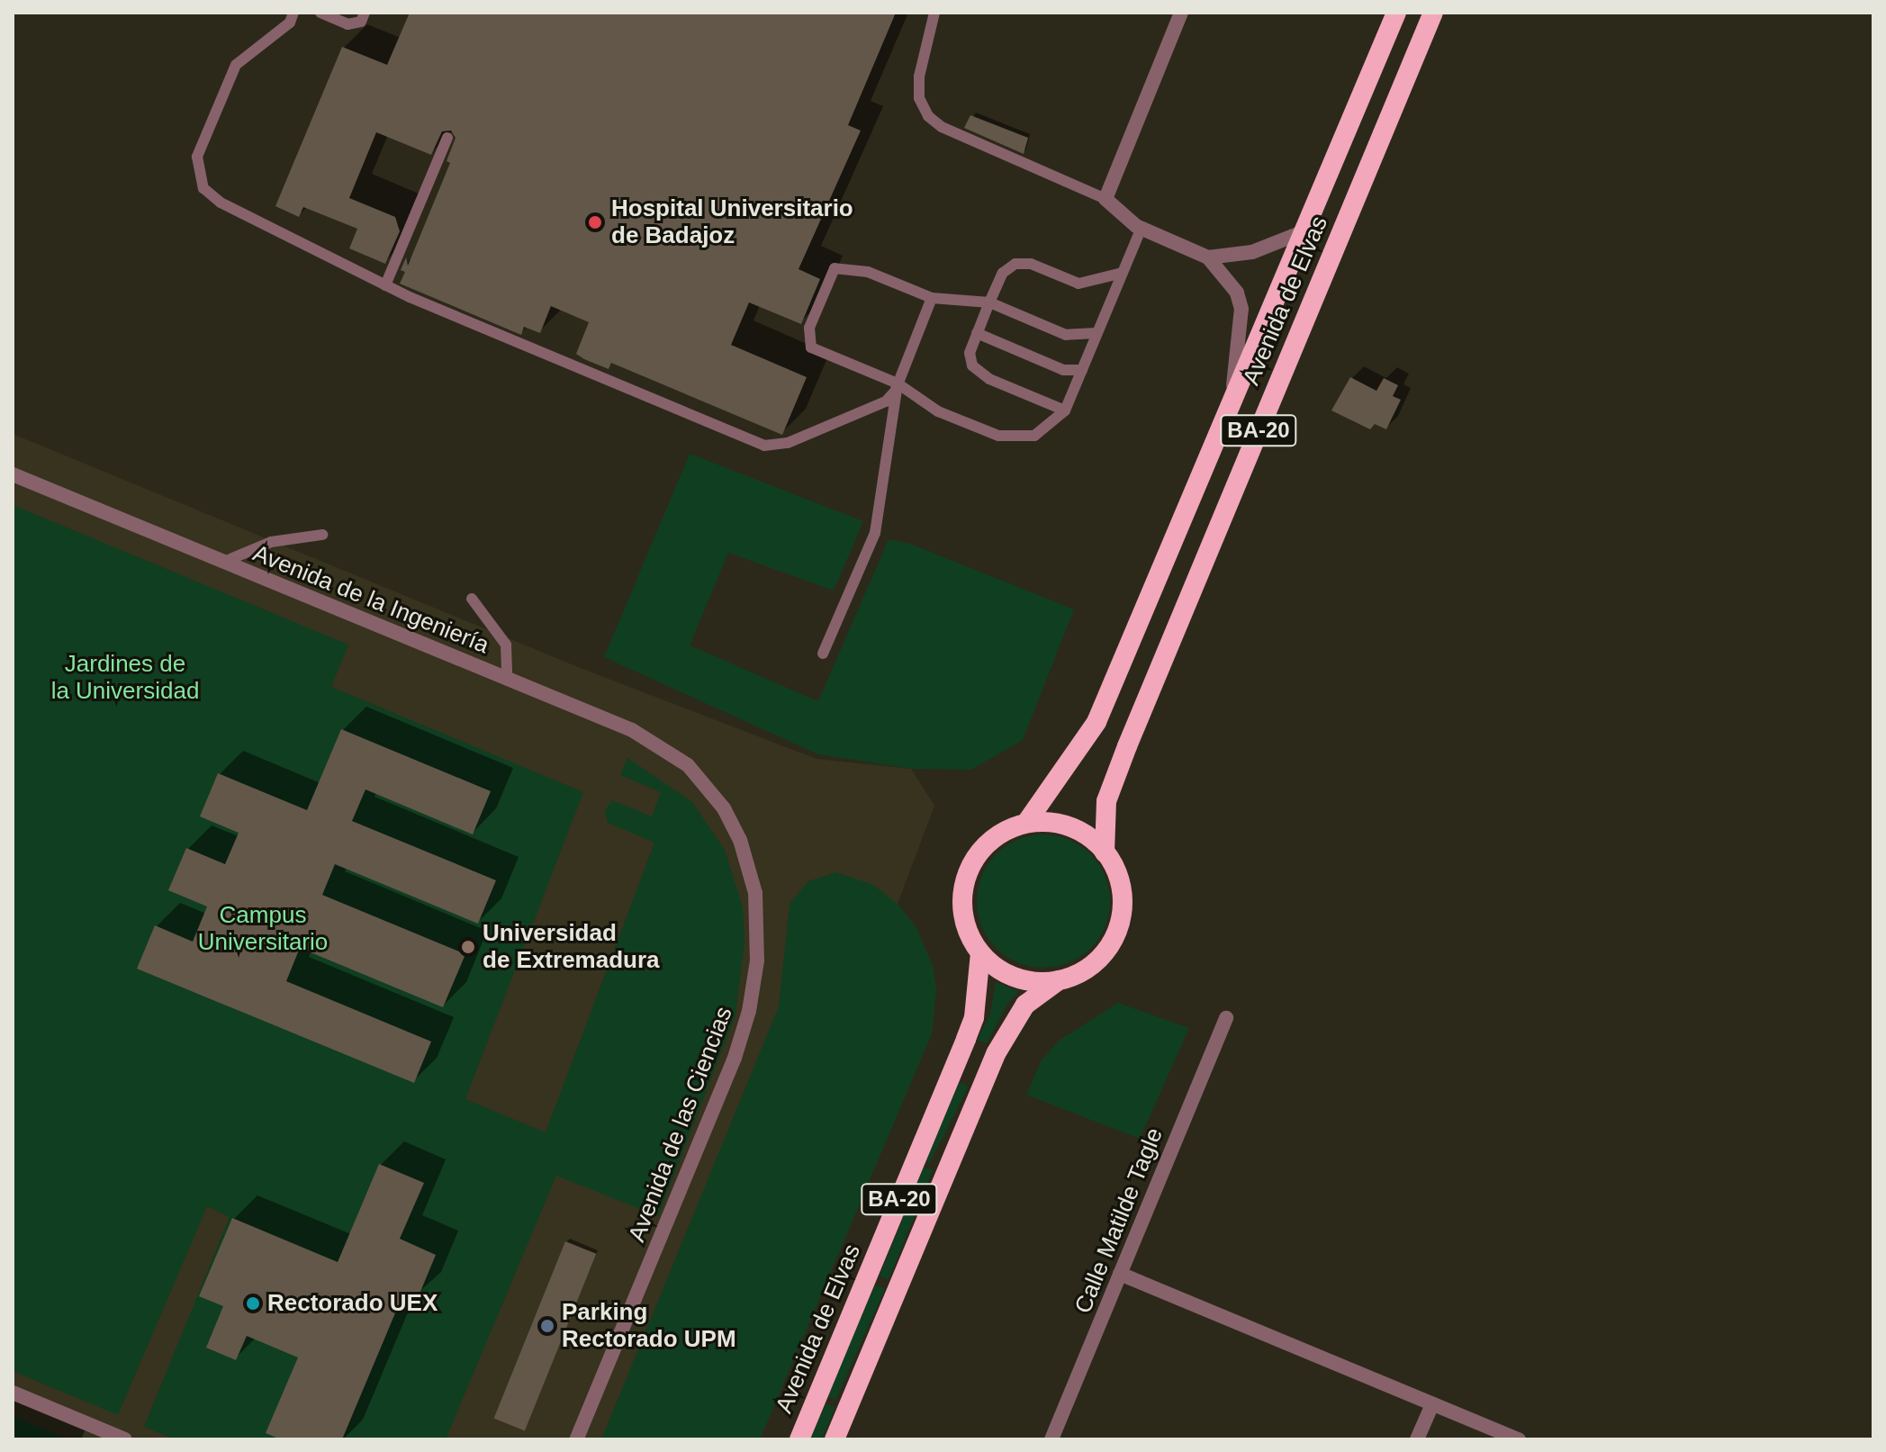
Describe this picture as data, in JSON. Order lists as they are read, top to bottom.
{
  "streets": {
    "highway": ["Avenida de Elvas", "BA-20"],
    "street": ["Avenida de la Ingeniería", "Avenida de las Ciencias", "Calle Matilde Tagle"]
  },
  "crossings": [
    ["Avenida de Elvas", "BA-20"],
    ["Avenida de la Ingeniería", "Avenida de las Ciencias"]
  ],
  "parks": ["Jardines de la Universidad", "Campus Universitario"],
  "places": [
    "Hospital Universitario de Badajoz",
    "Universidad de Extremadura",
    "Rectorado UEX",
    "Parking Rectorado UPM"
  ]
}
